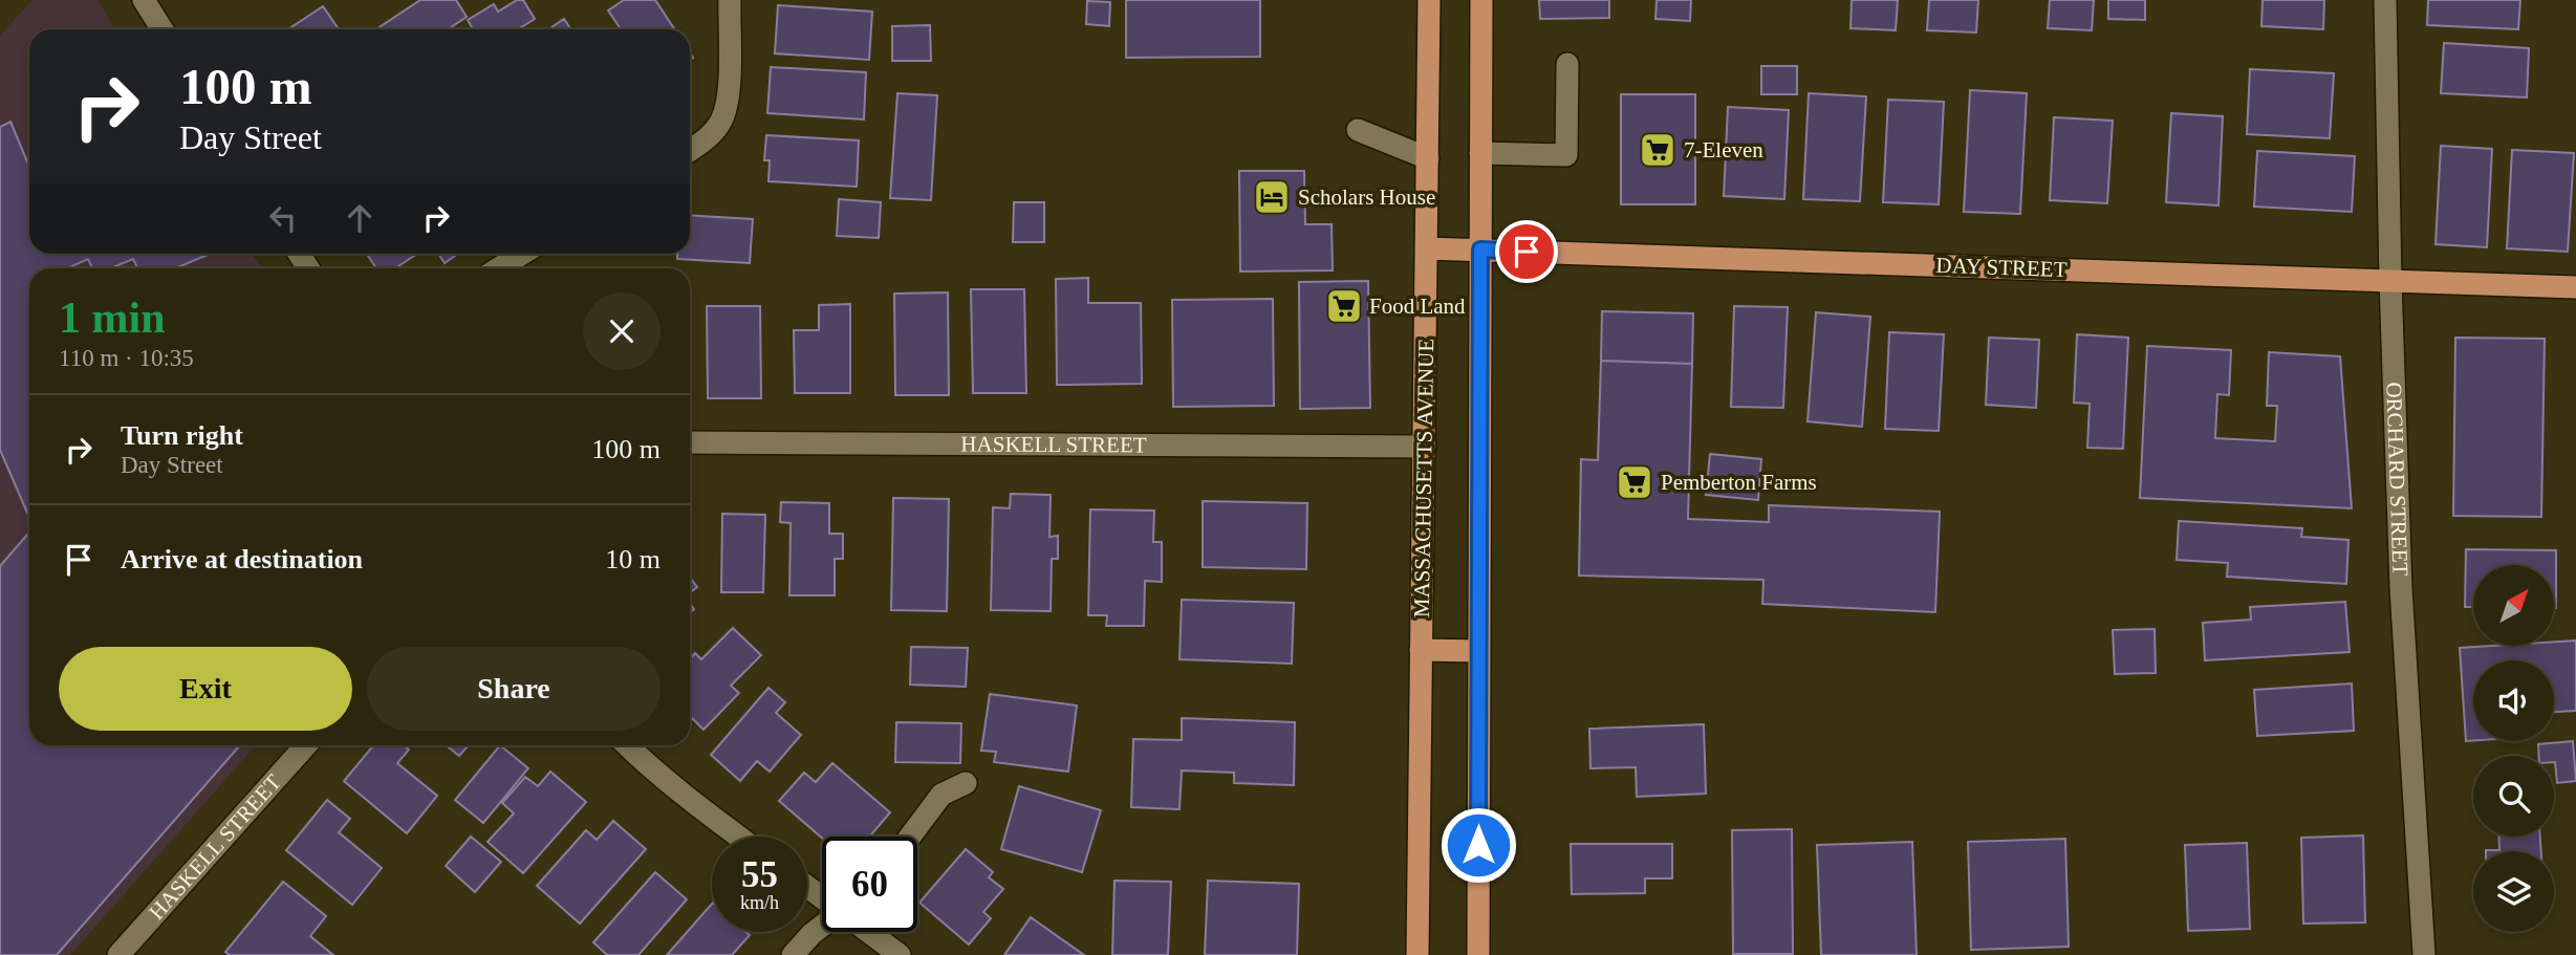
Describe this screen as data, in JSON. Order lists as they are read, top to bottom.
{
  "streets": {
    "main road": ["DAY STREET", "MASSACHUSETTS AVENUE"],
    "street": ["HASKELL STREET", "ORCHARD STREET"]
  },
  "crossings": [
    ["DAY STREET", "MASSACHUSETTS AVENUE"],
    ["DAY STREET", "ORCHARD STREET"],
    ["HASKELL STREET", "MASSACHUSETTS AVENUE"]
  ],
  "places": {
    "supermarket": ["7-Eleven", "Food Land", "Pemberton Farms"],
    "hotel": ["Scholars House"]
  },
  "north": "top right",
  "page": {
    "turn": ["100 m", "Day Street"],
    "heading": ["1 min", "110 m · 10:35"],
    "list": [
      {
        "name": "Turn right",
        "note": "Day Street",
        "value": "100 m"
      },
      {
        "name": "Arrive at destination",
        "value": "10 m"
      }
    ],
    "buttons": ["Exit", "Share"],
    "speed": "55 km/h",
    "limit": "60"
  }
}
